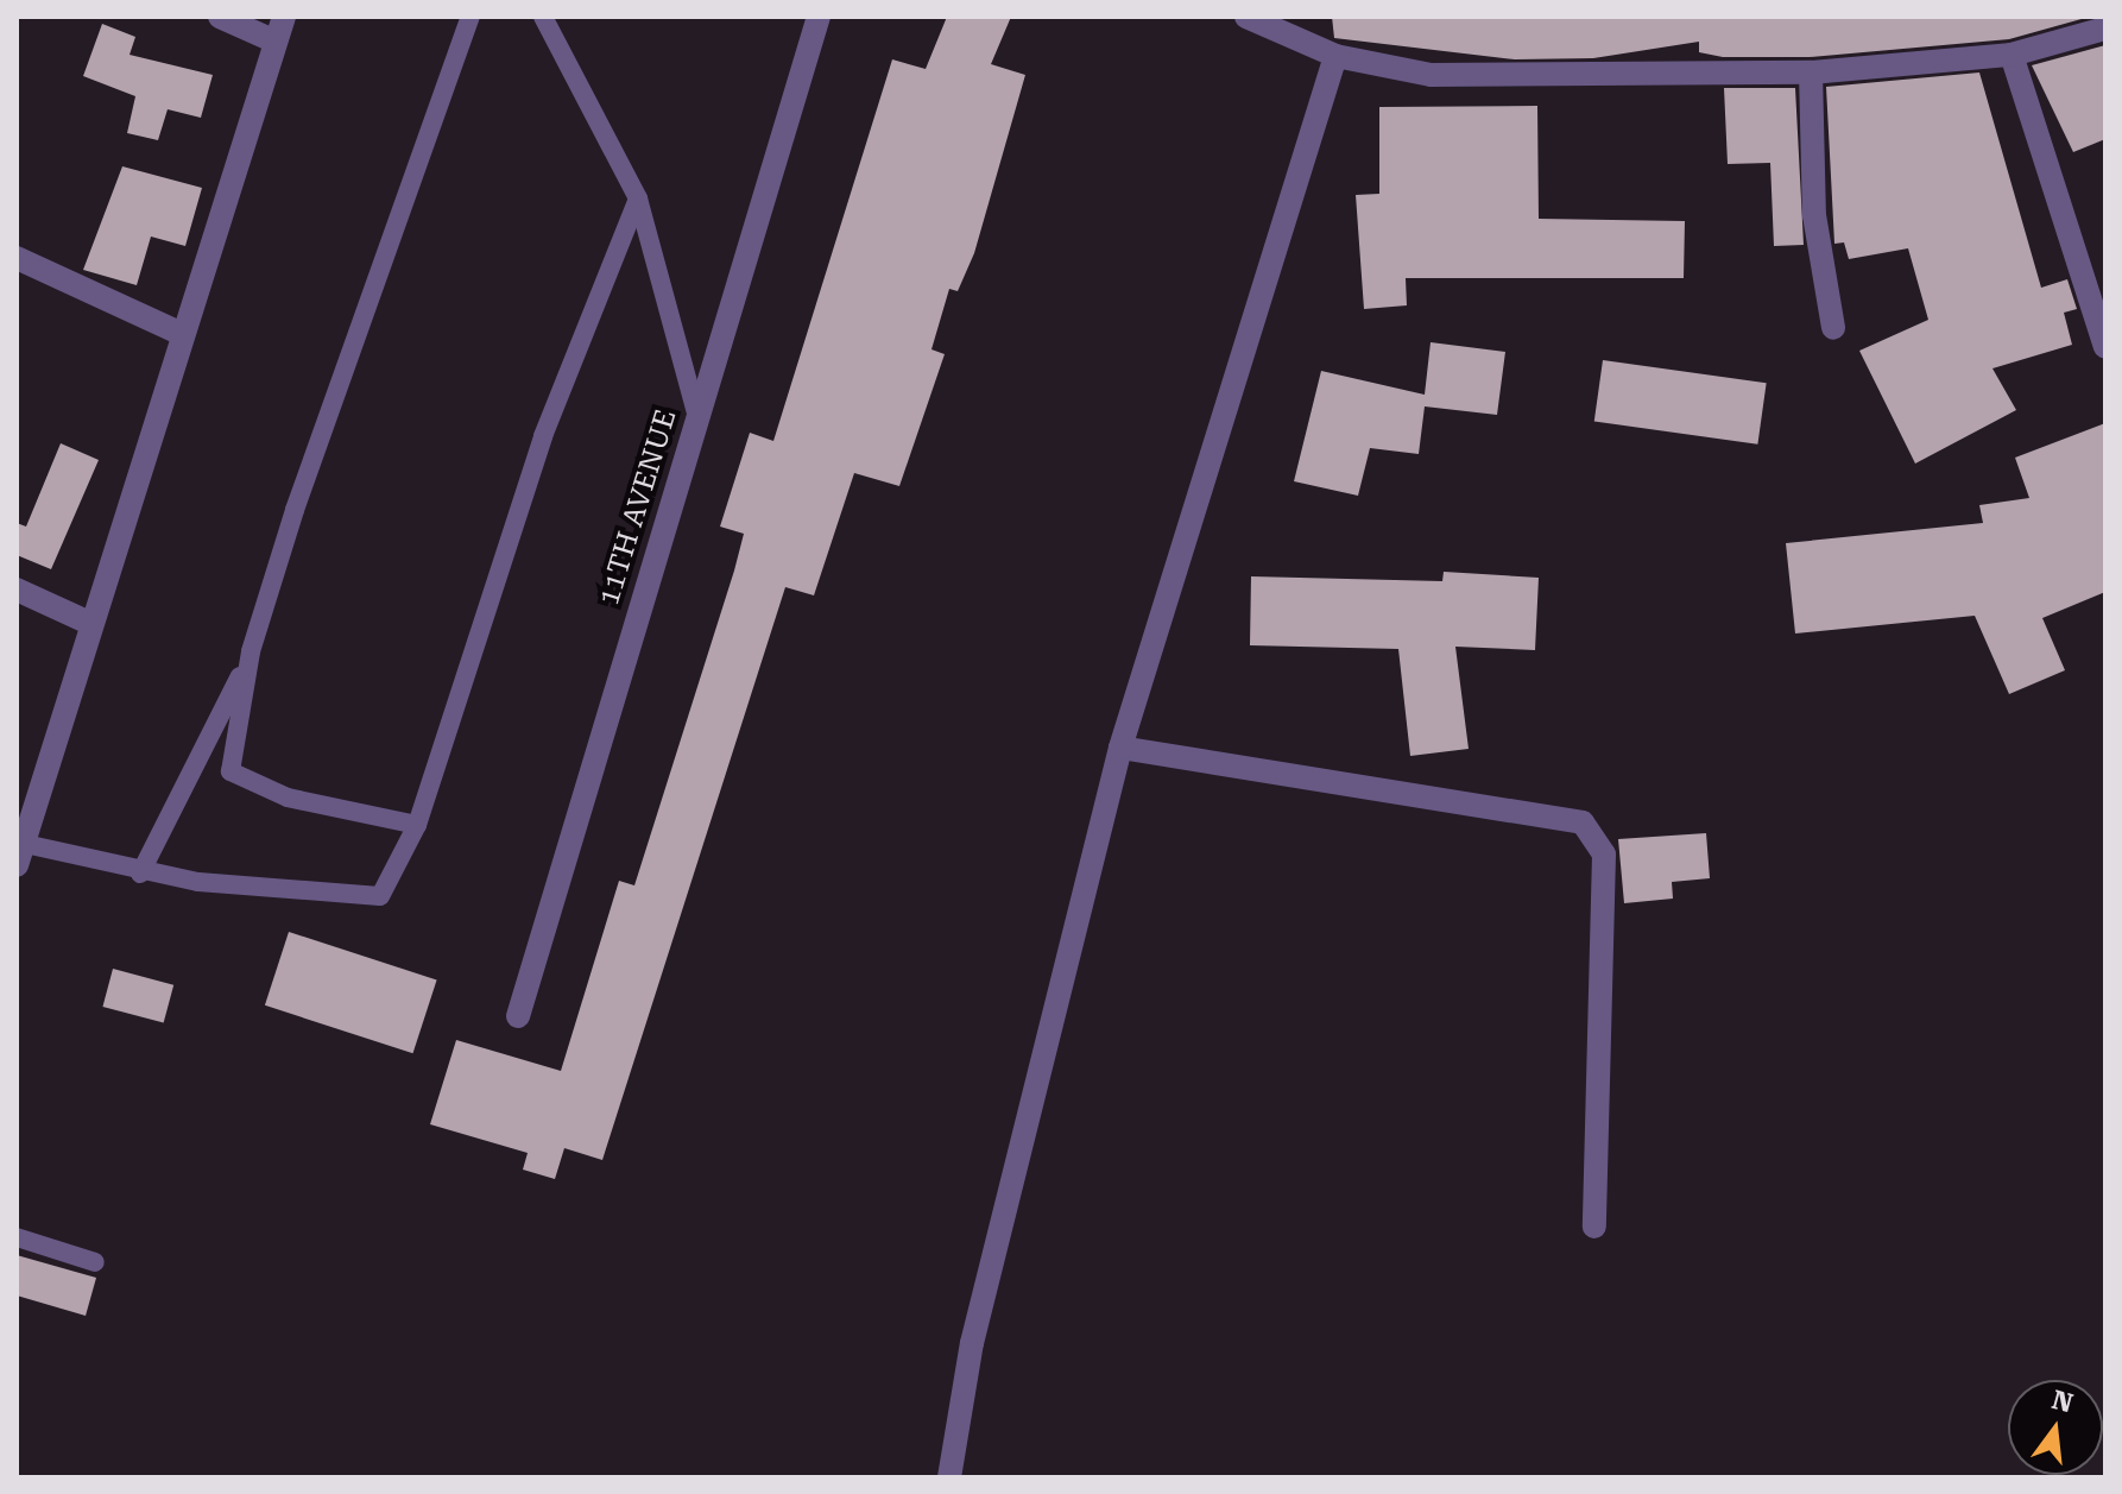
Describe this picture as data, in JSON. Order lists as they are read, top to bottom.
{
  "streets": {
    "street": ["11TH AVENUE"]
  },
  "north": "top"
}
